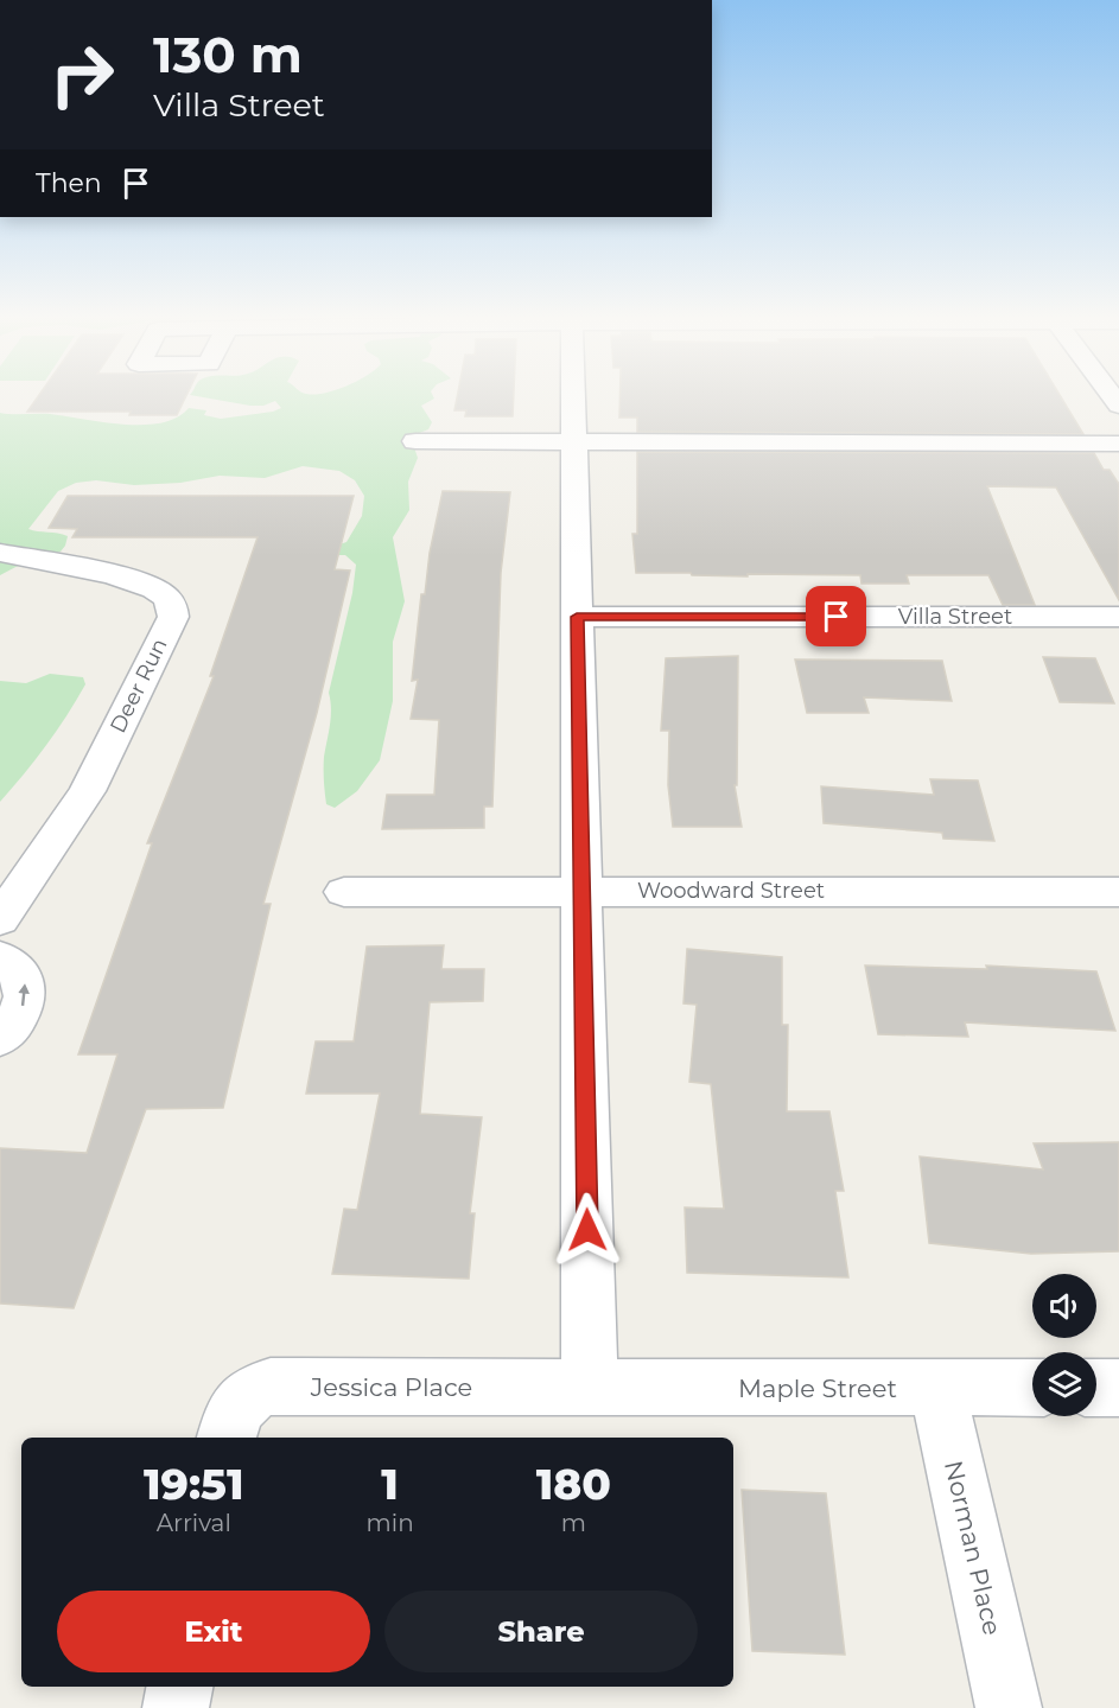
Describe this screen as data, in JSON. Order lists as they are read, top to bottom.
{
  "streets": {
    "street": [
      "Villa Street",
      "Deer Run",
      "Woodward Street",
      "Jessica Place",
      "Maple Street",
      "Norman Place"
    ]
  },
  "crossings": [
    ["Jessica Place", "Maple Street"],
    ["Maple Street", "Norman Place"]
  ],
  "page": {
    "turn": ["130 m", "Villa Street"],
    "then": "Then",
    "eta": [
      "19:51",
      "Arrival",
      "1",
      "min",
      "180",
      "m"
    ],
    "buttons": ["Exit", "Share"]
  }
}
